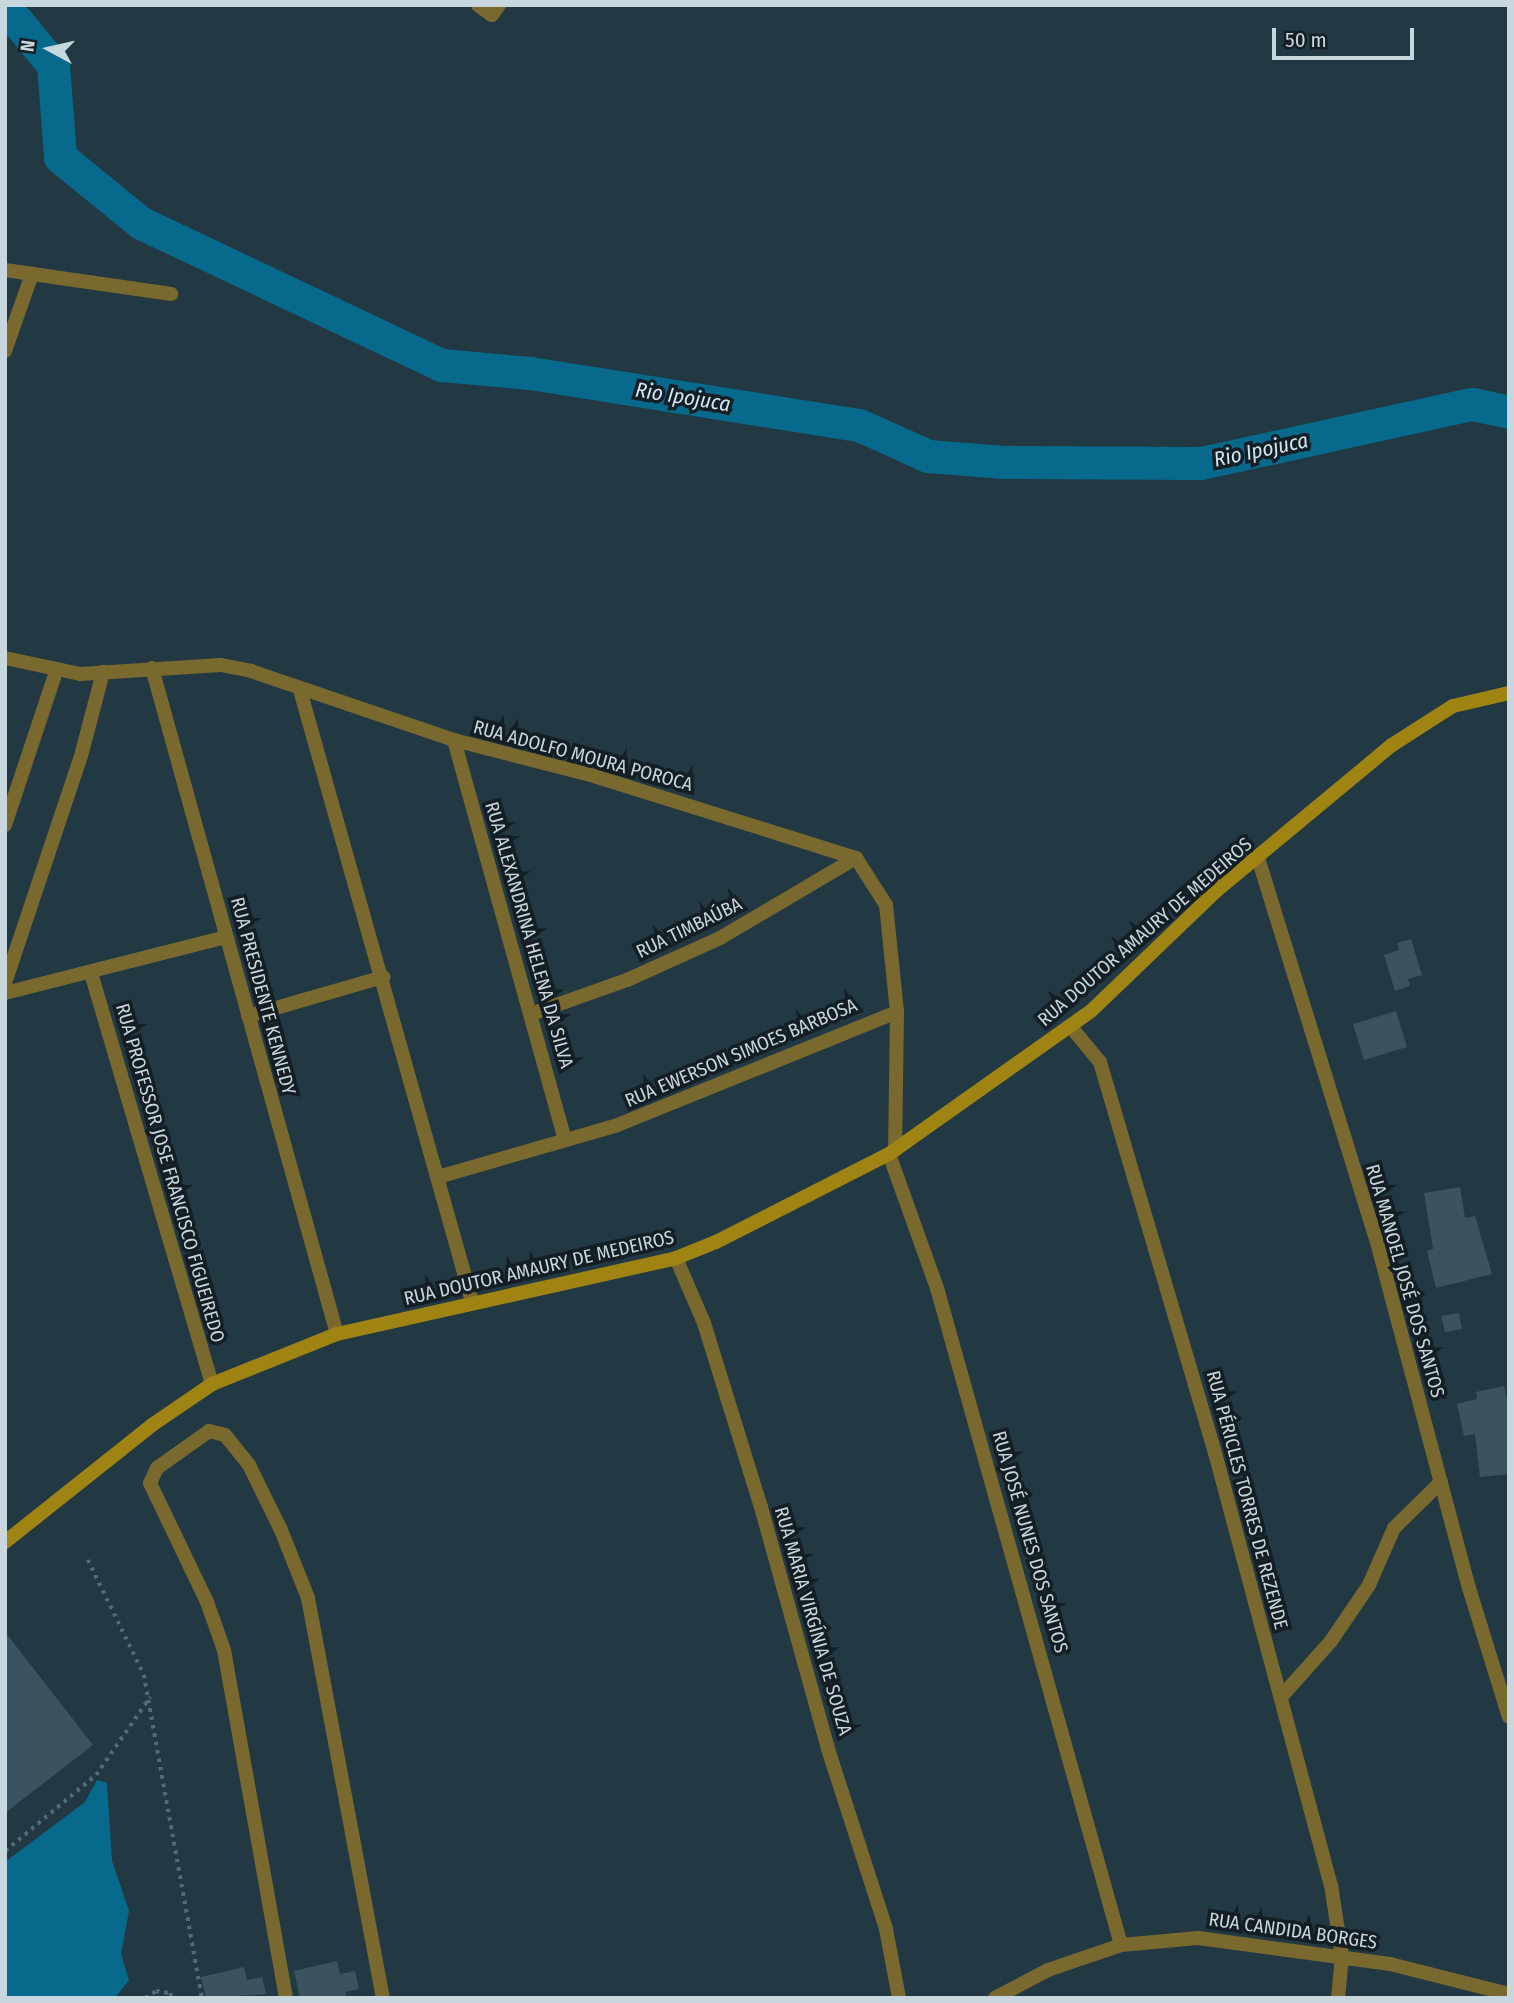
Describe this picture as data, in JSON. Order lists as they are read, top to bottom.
{
  "streets": {
    "street": [
      "RUA ADOLFO MOURA POROCA",
      "RUA TIMBAÚBA",
      "RUA DOUTOR AMAURY DE MEDEIROS",
      "RUA ALEXANDRINA HELENA DA SILVA",
      "RUA PRESIDENTE KENNEDY",
      "RUA EWERSON SIMOES BARBOSA",
      "RUA PROFESSOR JOSE FRANCISCO FIGUEIREDO",
      "RUA MANOEL JOSÉ DOS SANTOS",
      "RUA PÉRICLES TORRES DE REZENDE",
      "RUA JOSÉ NUNES DOS SANTOS",
      "RUA MARIA VIRGÍNIA DE SOUZA",
      "RUA CANDIDA BORGES"
    ]
  },
  "crossings": [
    ["RUA ADOLFO MOURA POROCA", "RUA TIMBAÚBA"],
    ["RUA ADOLFO MOURA POROCA", "RUA ALEXANDRINA HELENA DA SILVA"],
    ["RUA ADOLFO MOURA POROCA", "RUA PRESIDENTE KENNEDY"],
    ["RUA TIMBAÚBA", "RUA ALEXANDRINA HELENA DA SILVA"],
    ["RUA DOUTOR AMAURY DE MEDEIROS", "RUA PRESIDENTE KENNEDY"],
    ["RUA DOUTOR AMAURY DE MEDEIROS", "RUA PROFESSOR JOSE FRANCISCO FIGUEIREDO"],
    ["RUA DOUTOR AMAURY DE MEDEIROS", "RUA MANOEL JOSÉ DOS SANTOS"],
    ["RUA DOUTOR AMAURY DE MEDEIROS", "RUA PÉRICLES TORRES DE REZENDE"],
    ["RUA DOUTOR AMAURY DE MEDEIROS", "RUA JOSÉ NUNES DOS SANTOS"],
    ["RUA DOUTOR AMAURY DE MEDEIROS", "RUA MARIA VIRGÍNIA DE SOUZA"],
    ["RUA ALEXANDRINA HELENA DA SILVA", "RUA EWERSON SIMOES BARBOSA"],
    ["RUA PÉRICLES TORRES DE REZENDE", "RUA CANDIDA BORGES"],
    ["RUA JOSÉ NUNES DOS SANTOS", "RUA CANDIDA BORGES"]
  ],
  "water": ["Rio Ipojuca"],
  "scale_bar": "50 m",
  "north": "left"
}
